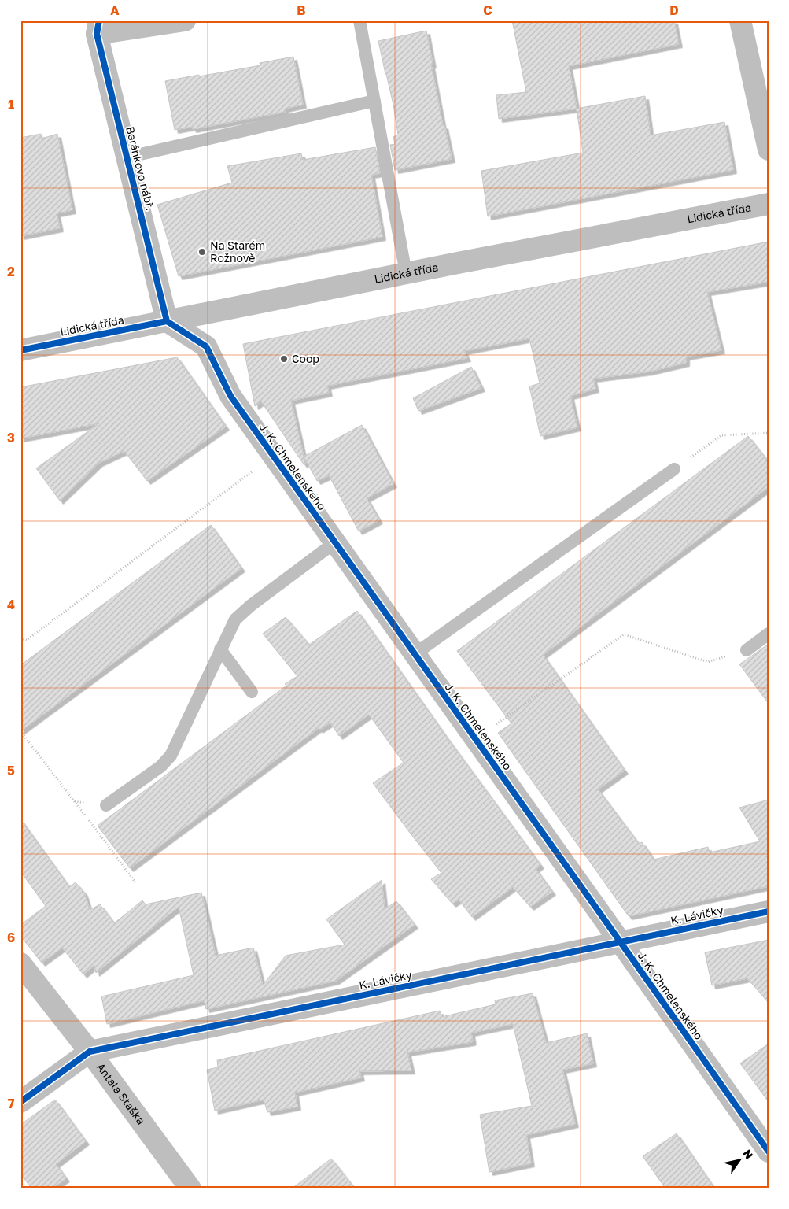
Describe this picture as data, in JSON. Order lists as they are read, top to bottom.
{
  "streets": {
    "street": [
      "Beránkovo nábř.",
      "Lidická třída",
      "J. K. Chmelenského",
      "K. Lávičky",
      "Antala Staška"
    ]
  },
  "crossings": [
    ["Beránkovo nábř.", "Lidická třída"],
    ["Beránkovo nábř.", "J. K. Chmelenského"],
    ["Lidická třída", "J. K. Chmelenského"],
    ["J. K. Chmelenského", "K. Lávičky"],
    ["K. Lávičky", "Antala Staška"]
  ],
  "places": ["Na Starém Rožnově", "Coop"],
  "north": "top right",
  "grid": {
    "columns": [
      "A",
      "B",
      "C",
      "D"
    ],
    "rows": [
      "1",
      "2",
      "3",
      "4",
      "5",
      "6",
      "7"
    ]
  }
}
